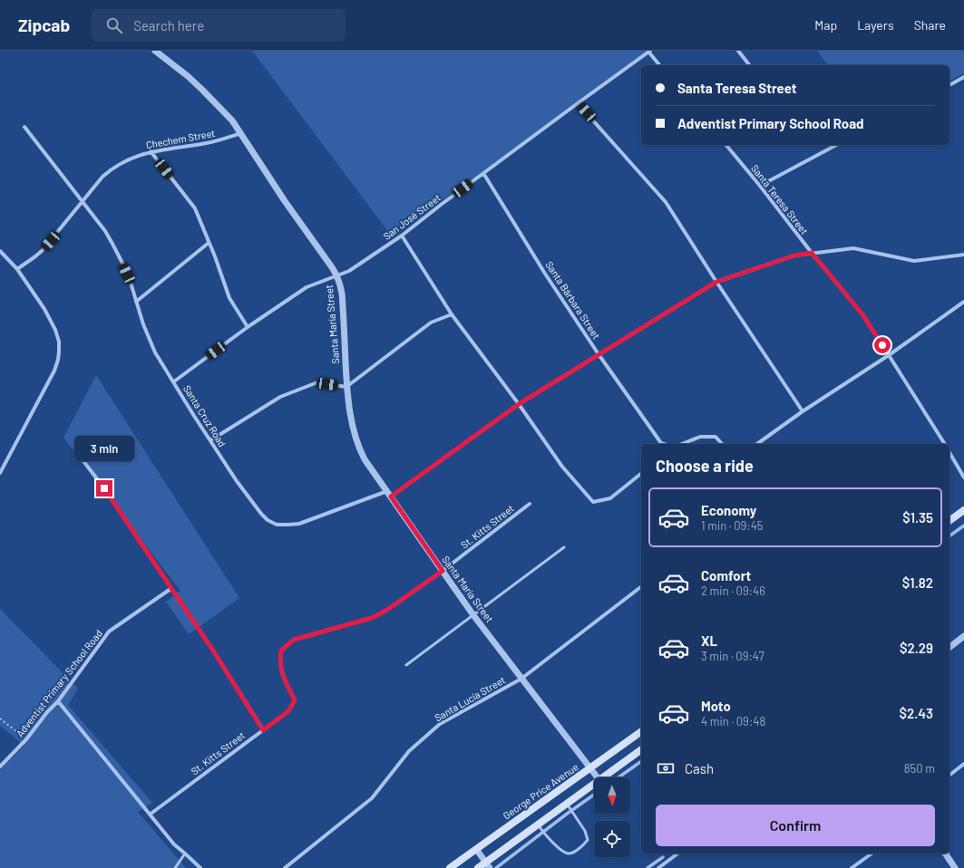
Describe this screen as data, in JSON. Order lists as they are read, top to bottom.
{
  "streets": {
    "main road": ["George Price Avenue"],
    "street": [
      "Chechem Street",
      "Santa Teresa Street",
      "San José Street",
      "Santa Bárbara Street",
      "Santa María Street",
      "Santa Cruz Road",
      "St. Kitts Street",
      "Adventist Primary School Road",
      "Santa Lucía Street"
    ]
  },
  "crossings": [
    ["Chechem Street", "Santa María Street"],
    ["Chechem Street", "Santa Cruz Road"],
    ["Santa Teresa Street", "Santa Cruz Road"],
    ["San José Street", "Santa Bárbara Street"],
    ["San José Street", "Santa María Street"],
    ["San José Street", "Santa Cruz Road"],
    ["Santa Bárbara Street", "Santa Cruz Road"],
    ["Santa María Street", "Santa Cruz Road"],
    ["Santa María Street", "St. Kitts Street"],
    ["Santa María Street", "Santa Lucía Street"],
    ["Santa María Street", "George Price Avenue"]
  ],
  "north": "bottom",
  "page": {
    "header": "Zipcab",
    "search": "Search here",
    "nav": ["Map", "Layers", "Share"],
    "banner": ["Santa Teresa Street", "Adventist Primary School Road"],
    "bubble": "3 min",
    "heading": "Choose a ride",
    "list": [
      {
        "name": "Economy",
        "note": "1 min · 09:45",
        "value": "$1.35"
      },
      {
        "name": "Comfort",
        "note": "2 min · 09:46",
        "value": "$1.82"
      },
      {
        "name": "XL",
        "note": "3 min · 09:47",
        "value": "$2.29"
      },
      {
        "name": "Moto",
        "note": "4 min · 09:48",
        "value": "$2.43"
      }
    ],
    "pay": ["Cash", "850 m"],
    "buttons": "Confirm"
  }
}
